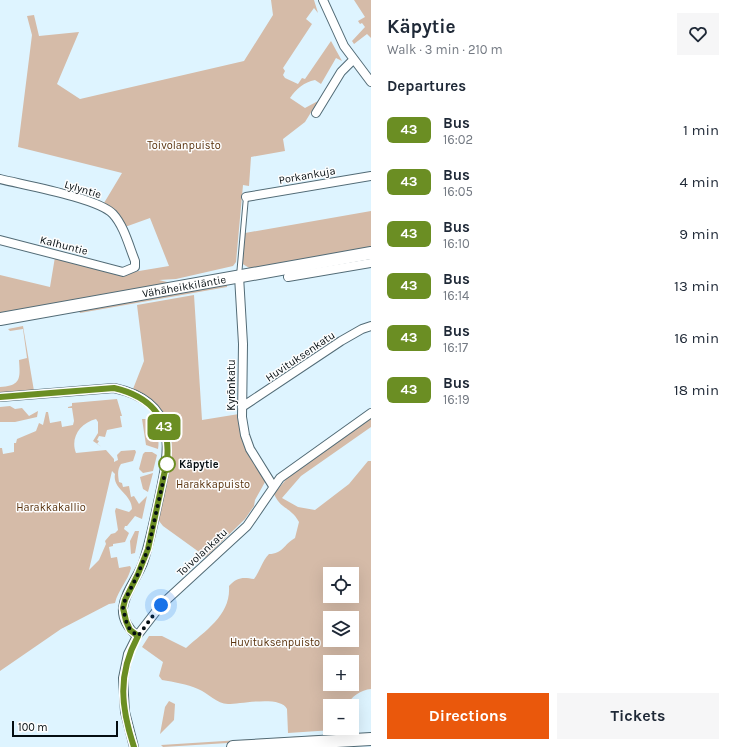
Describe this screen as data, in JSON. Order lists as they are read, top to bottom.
{
  "streets": {
    "street": [
      "Porkankuja",
      "Lylyntie",
      "Kalhuntie",
      "Vähäheikkiläntie",
      "Huvituksenkatu",
      "Kyrönkatu",
      "Toivolankatu"
    ]
  },
  "crossings": [
    ["Lylyntie", "Kalhuntie"],
    ["Vähäheikkiläntie", "Kyrönkatu"],
    ["Huvituksenkatu", "Kyrönkatu"],
    ["Kyrönkatu", "Toivolankatu"]
  ],
  "parks": [
    "Toivolanpuisto",
    "Harakkapuisto",
    "Harakkakallio",
    "Huvituksenpuisto"
  ],
  "places": ["Käpytie"],
  "lines": ["bus line 43"],
  "scale_bar": "100 m",
  "page": {
    "on_map": "43",
    "heading": [
      ["Käpytie", "Walk · 3 min · 210 m"],
      "Departures"
    ],
    "list": [
      {
        "mark": "43",
        "name": "Bus",
        "note": "16:02",
        "value": "1 min"
      },
      {
        "mark": "43",
        "name": "Bus",
        "note": "16:05",
        "value": "4 min"
      },
      {
        "mark": "43",
        "name": "Bus",
        "note": "16:10",
        "value": "9 min"
      },
      {
        "mark": "43",
        "name": "Bus",
        "note": "16:14",
        "value": "13 min"
      },
      {
        "mark": "43",
        "name": "Bus",
        "note": "16:17",
        "value": "16 min"
      },
      {
        "mark": "43",
        "name": "Bus",
        "note": "16:19",
        "value": "18 min"
      }
    ],
    "map_buttons": ["+", "−"],
    "buttons": ["Directions", "Tickets"],
    "scale": "100 m"
  }
}
